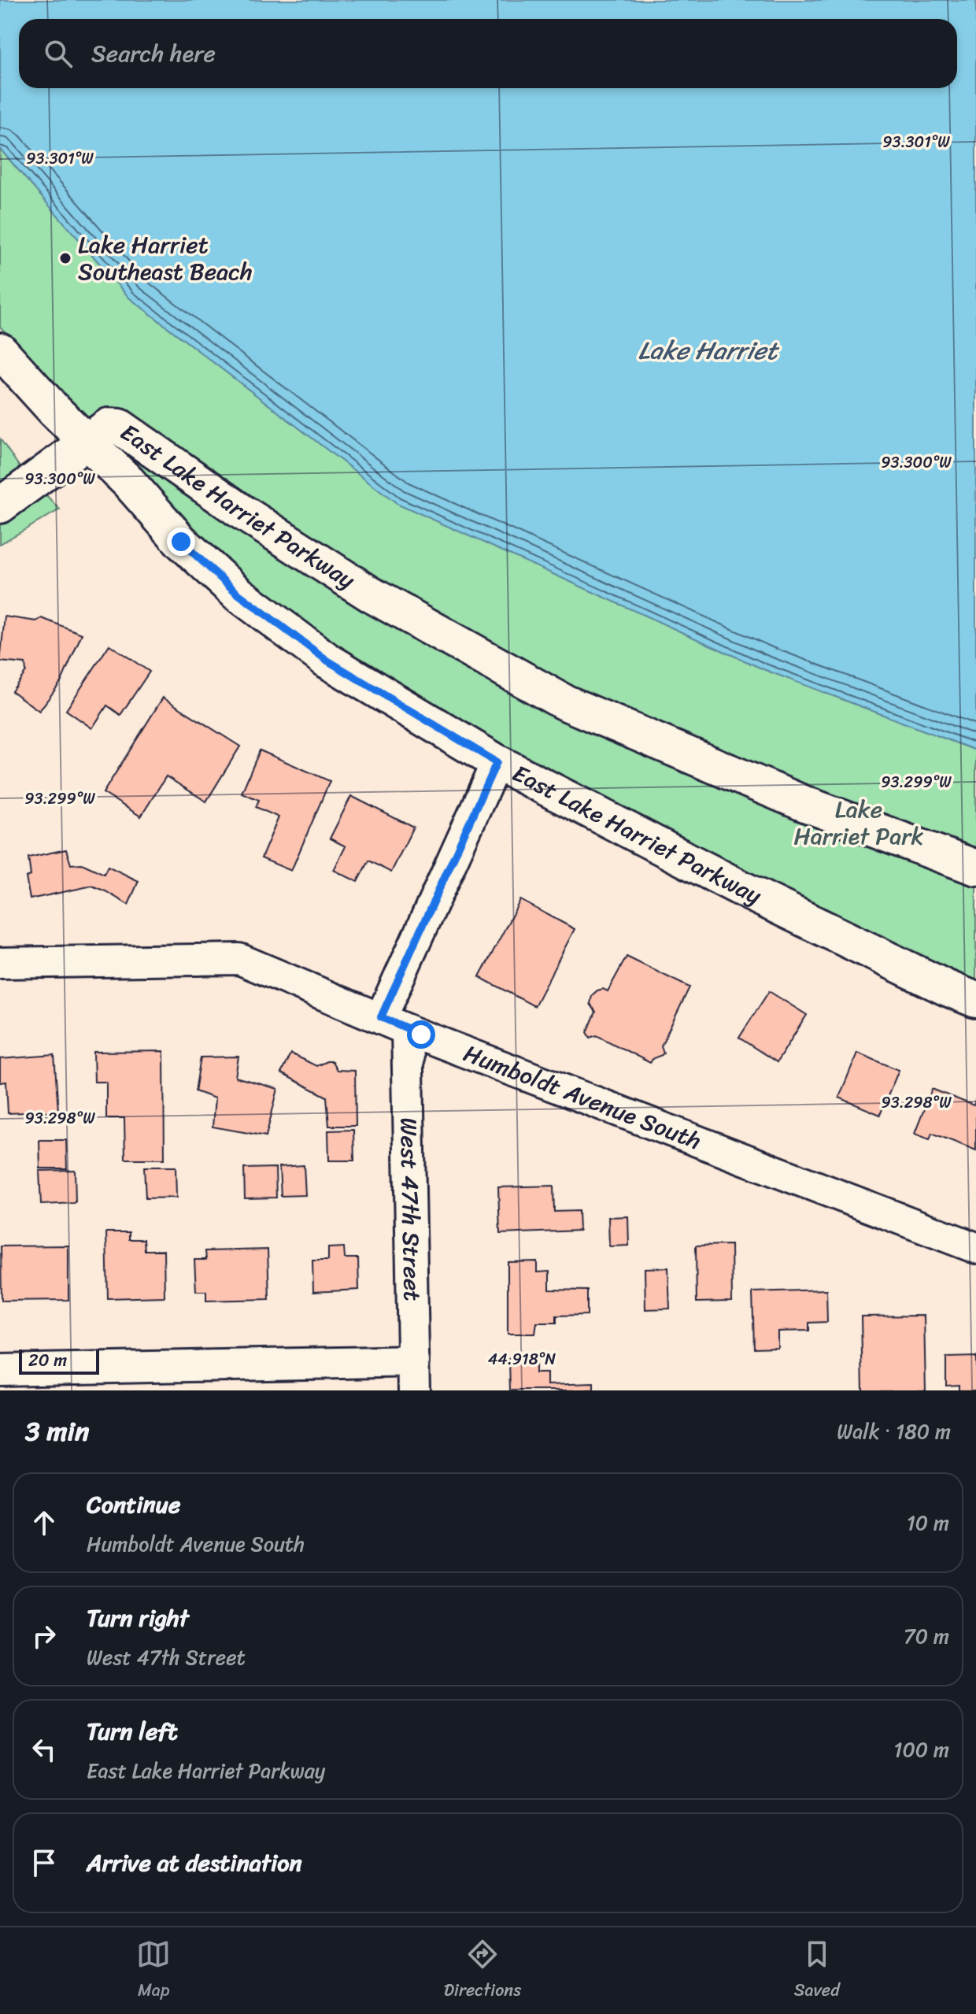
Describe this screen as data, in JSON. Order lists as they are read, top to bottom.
{
  "streets": {
    "street": ["East Lake Harriet Parkway", "Humboldt Avenue South", "West 47th Street"]
  },
  "crossings": [
    ["East Lake Harriet Parkway", "West 47th Street"],
    ["Humboldt Avenue South", "West 47th Street"]
  ],
  "water": ["Lake Harriet"],
  "parks": ["Lake Harriet Park"],
  "places": ["Lake Harriet Southeast Beach"],
  "scale_bar": "20 m",
  "page": {
    "search": "Search here",
    "scale": "20 m",
    "heading": ["3 min", "Walk · 180 m"],
    "list": [
      ["Continue", "Humboldt Avenue South", "10 m"],
      ["Turn right", "West 47th Street", "70 m"],
      ["Turn left", "East Lake Harriet Parkway", "100 m"],
      "Arrive at destination"
    ],
    "nav": ["Map", "Directions", "Saved"]
  },
  "coordinates": [
    "93.301°W",
    "93.300°W",
    "93.299°W",
    "93.298°W",
    "44.918°N"
  ]
}
